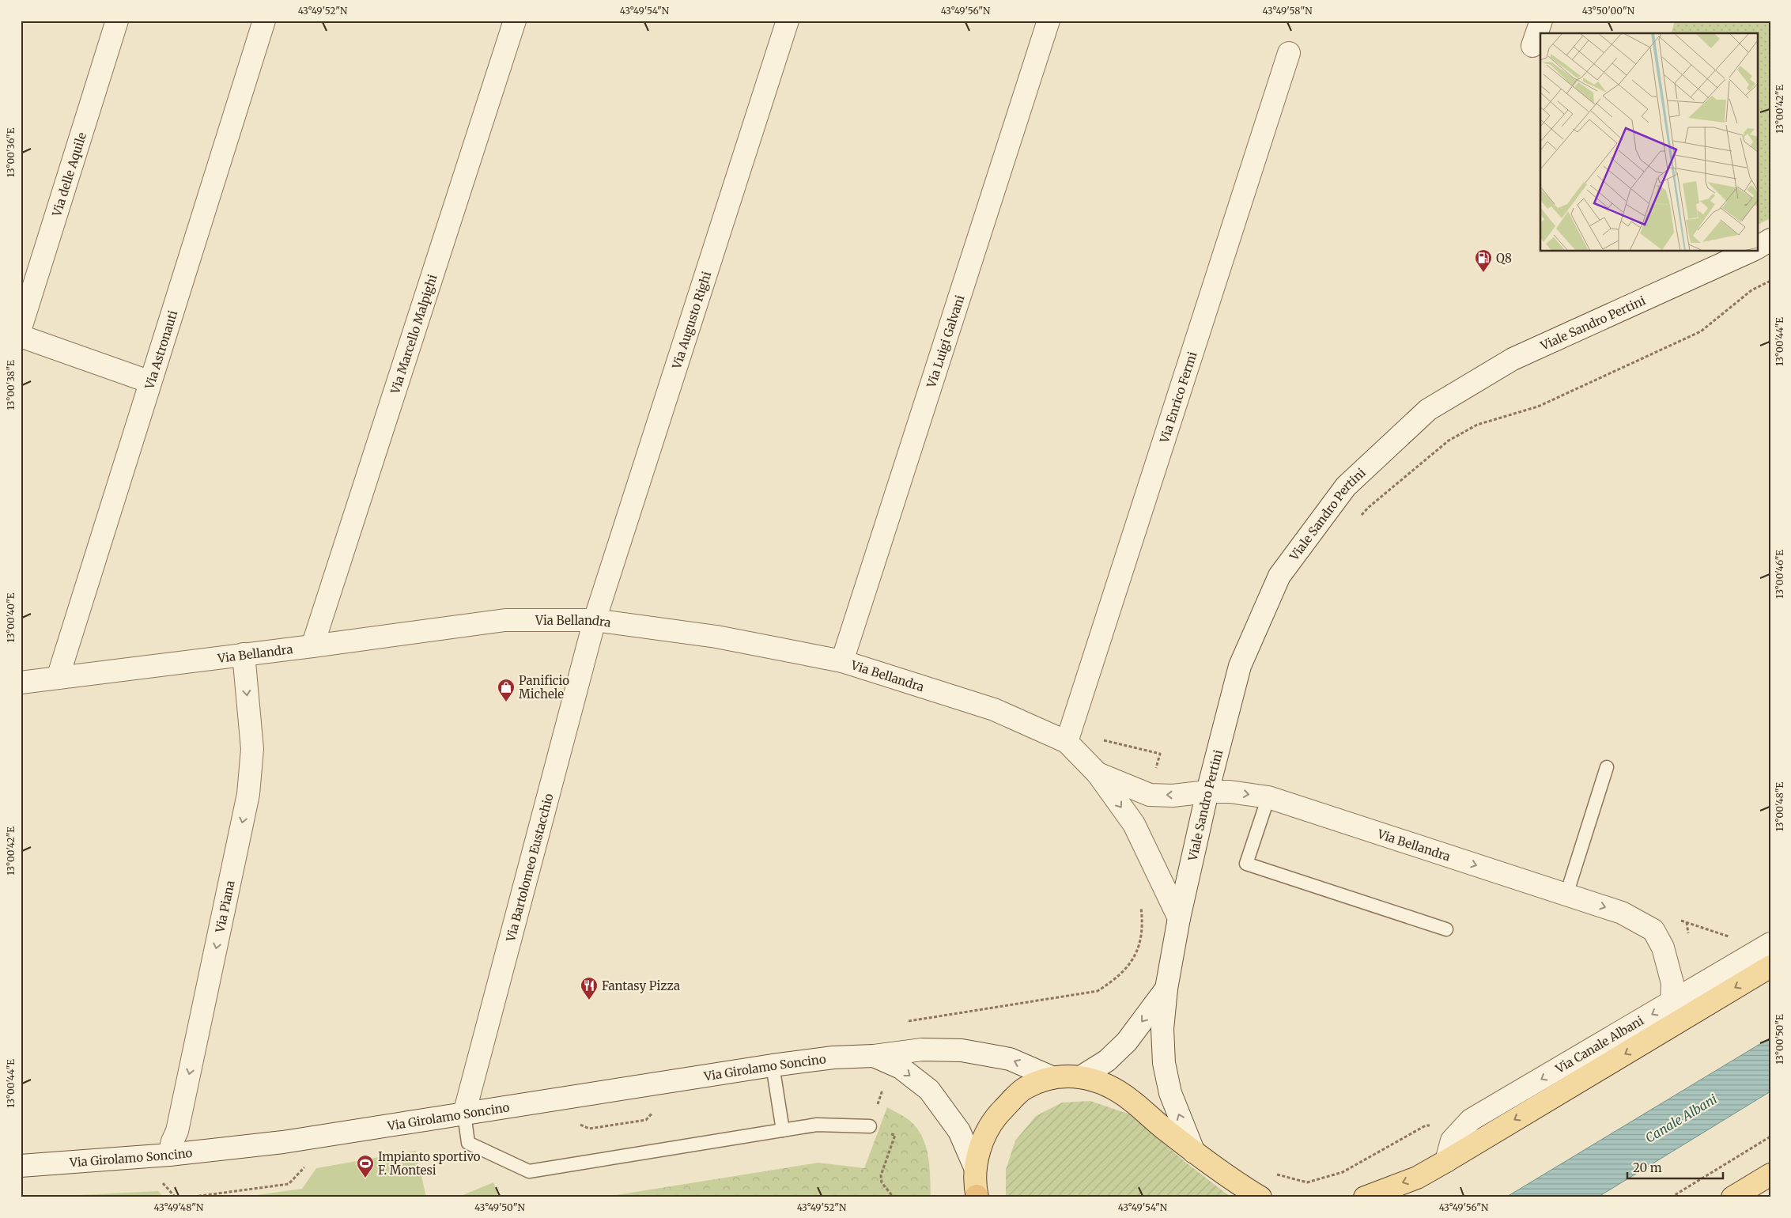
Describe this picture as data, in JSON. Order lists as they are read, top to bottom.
{
  "streets": {
    "main road": ["Via Canale Albani"],
    "street": [
      "Via delle Aquile",
      "Via Augusto Righi",
      "Viale Sandro Pertini",
      "Via Marcello Malpighi",
      "Via Luigi Galvani",
      "Via Astronauti",
      "Via Enrico Fermi",
      "Via Bellandra",
      "Via Bartolomeo Eustacchio",
      "Via Piana",
      "Via Girolamo Soncino"
    ]
  },
  "crossings": [
    ["Via Augusto Righi", "Via Bellandra"],
    ["Via Augusto Righi", "Via Bartolomeo Eustacchio"],
    ["Viale Sandro Pertini", "Via Bellandra"],
    ["Via Marcello Malpighi", "Via Bellandra"],
    ["Via Luigi Galvani", "Via Bellandra"],
    ["Via Astronauti", "Via Bellandra"],
    ["Via Enrico Fermi", "Via Bellandra"],
    ["Via Bellandra", "Via Bartolomeo Eustacchio"],
    ["Via Bellandra", "Via Piana"],
    ["Via Bellandra", "Via Canale Albani"],
    ["Via Bartolomeo Eustacchio", "Via Girolamo Soncino"],
    ["Via Piana", "Via Girolamo Soncino"]
  ],
  "one_way": ["Via Piana", "Via Canale Albani"],
  "water": ["Canale Albani"],
  "places": {
    "fuel station": ["Q8"],
    "shop": ["Panificio Michele"],
    "restaurant": ["Fantasy Pizza"],
    "sports": ["Impianto sportivo F. Montesi"]
  },
  "scale_bar": "20 m",
  "coordinates": [
    "43°49'52\"N",
    "43°49'54\"N",
    "43°49'56\"N",
    "43°49'58\"N",
    "43°50'00\"N",
    "13°00'42\"E",
    "13°00'36\"E",
    "13°00'44\"E",
    "13°00'38\"E",
    "13°00'46\"E",
    "13°00'40\"E",
    "13°00'48\"E",
    "13°00'50\"E",
    "43°49'48\"N",
    "43°49'50\"N"
  ]
}
